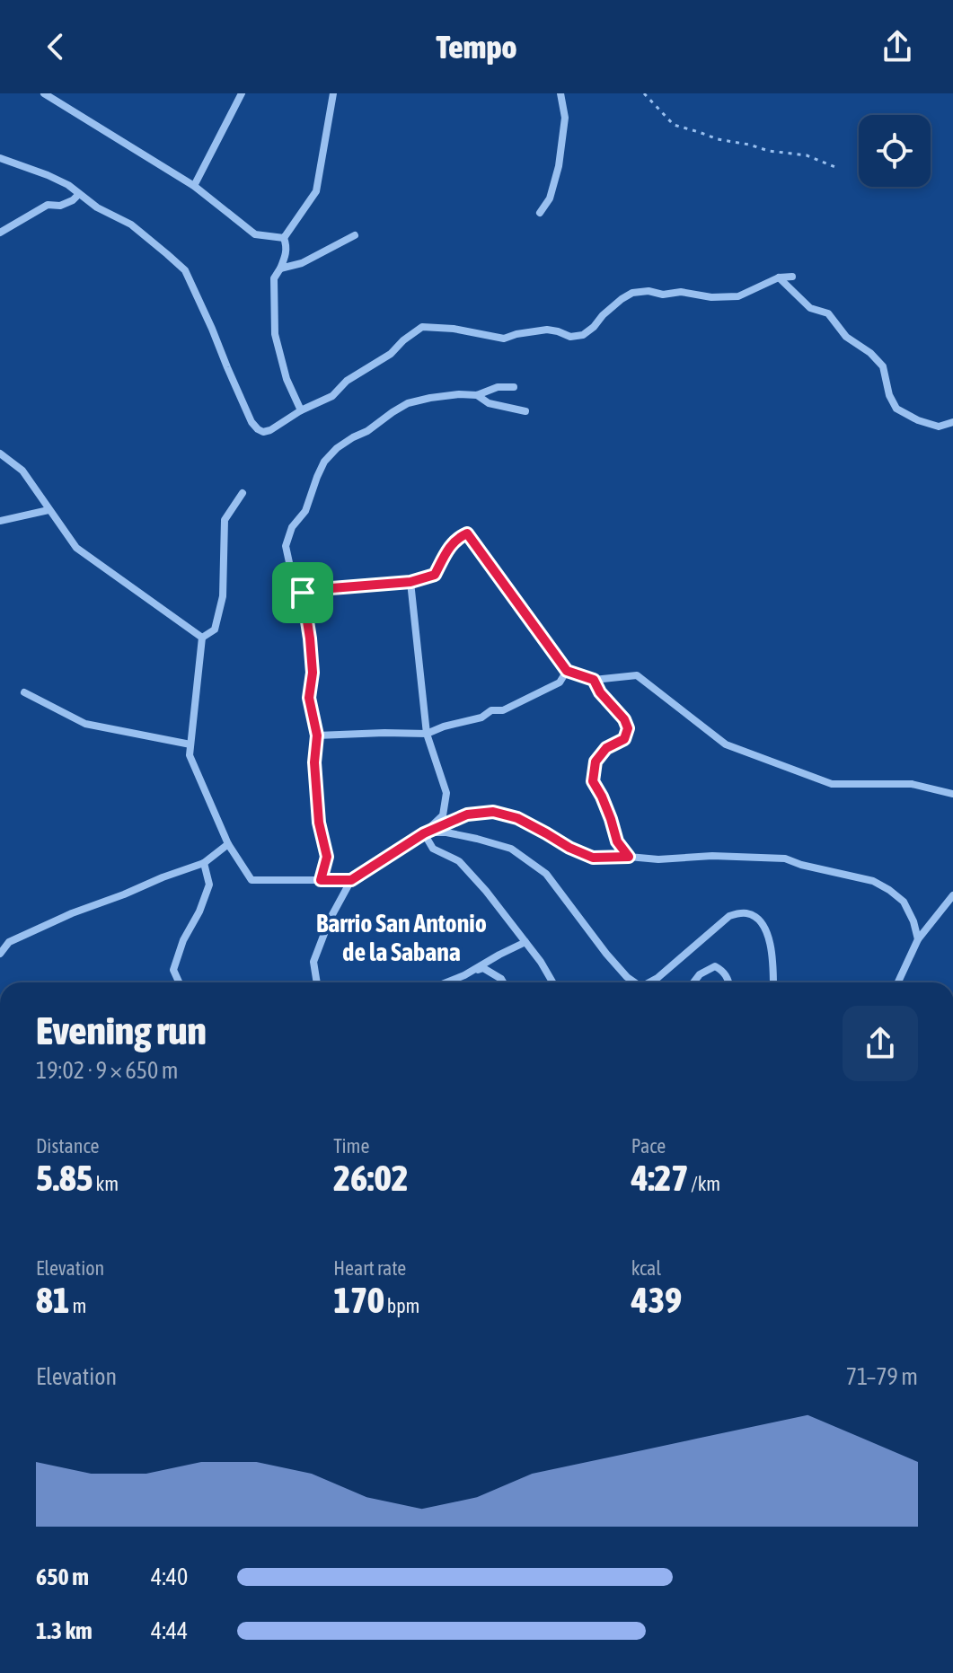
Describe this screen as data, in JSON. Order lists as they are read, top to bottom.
{
  "districts": ["Barrio San Antonio de la Sabana"],
  "page": {
    "header": "Tempo",
    "heading": ["Evening run", "19:02 · 9 × 650 m"],
    "stats": [
      ["Distance", "5.85 km"],
      ["Time", "26:02"],
      ["Pace", "4:27 /km"],
      ["Elevation", "81 m"],
      ["Heart rate", "170 bpm"],
      ["kcal", "439"]
    ],
    "chart": ["Elevation", "71–79 m"],
    "list": [
      {
        "name": "650 m",
        "note": "4:40"
      },
      {
        "name": "1.3 km",
        "note": "4:44"
      }
    ]
  }
}
